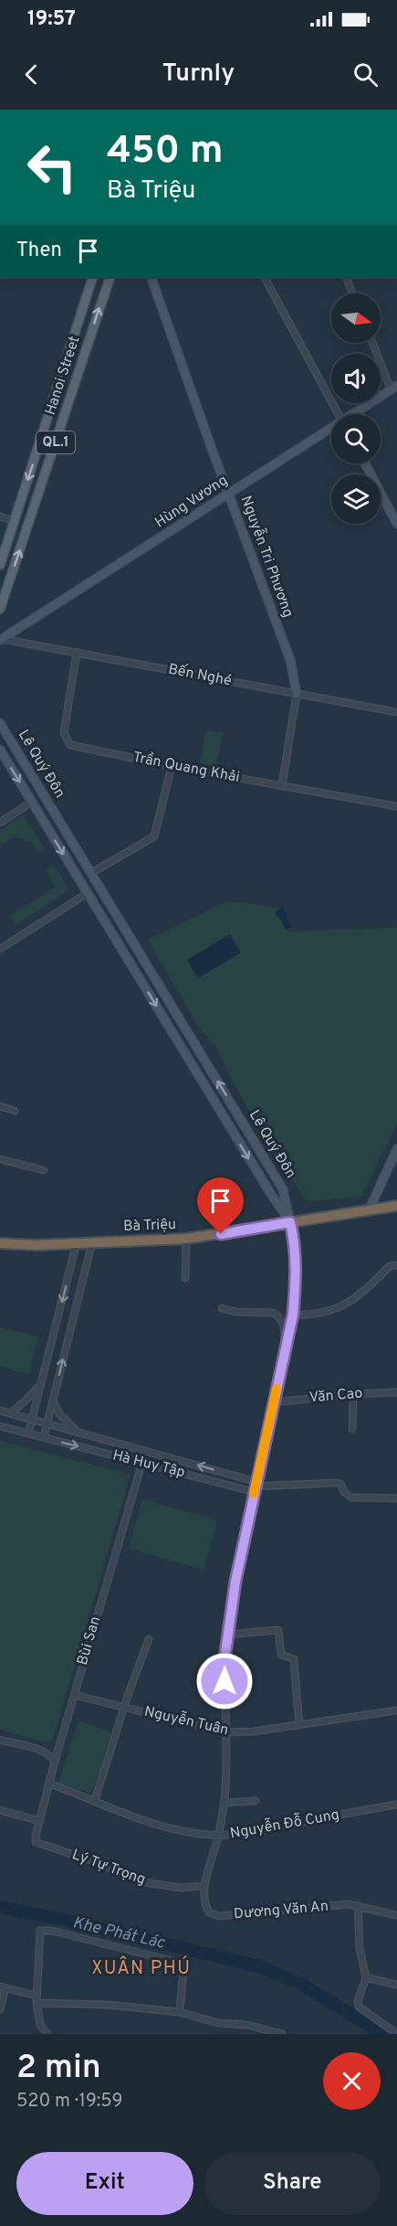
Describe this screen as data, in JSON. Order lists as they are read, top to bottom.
{
  "streets": {
    "highway": ["Bà Triệu"],
    "main road": ["Hanoi Street", "QL.1"],
    "street": [
      "Hùng Vương",
      "Nguyễn Tri Phương",
      "Bến Nghé",
      "Lê Quý Đôn",
      "Trần Quang Khải",
      "Văn Cao",
      "Hà Huy Tập",
      "Bùi San",
      "Nguyễn Tuân",
      "Nguyễn Đỗ Cung",
      "Lý Tự Trọng",
      "Dương Văn An"
    ]
  },
  "crossings": [
    ["Hùng Vương", "Nguyễn Tri Phương"],
    ["Hùng Vương", "Bến Nghé"],
    ["Nguyễn Tri Phương", "Bến Nghé"],
    ["Bến Nghé", "Trần Quang Khải"],
    ["Lê Quý Đôn", "Bà Triệu"],
    ["Lê Quý Đôn", "Dương Văn An"],
    ["Bà Triệu", "Dương Văn An"],
    ["Văn Cao", "Dương Văn An"],
    ["Hà Huy Tập", "Bùi San"],
    ["Hà Huy Tập", "Dương Văn An"],
    ["Bùi San", "Nguyễn Tuân"],
    ["Bùi San", "Nguyễn Đỗ Cung"],
    ["Bùi San", "Lý Tự Trọng"],
    ["Nguyễn Tuân", "Dương Văn An"],
    ["Nguyễn Đỗ Cung", "Dương Văn An"],
    ["Lý Tự Trọng", "Dương Văn An"]
  ],
  "districts": ["XUÂN PHÚ"],
  "water": ["Khe Phát Lác"],
  "north": "right",
  "page": {
    "status": "19:57",
    "header": "Turnly",
    "turn": ["450 m", "Bà Triệu"],
    "then": "Then",
    "heading": ["2 min", "520 m · 19:59"],
    "buttons": ["Exit", "Share"]
  }
}
